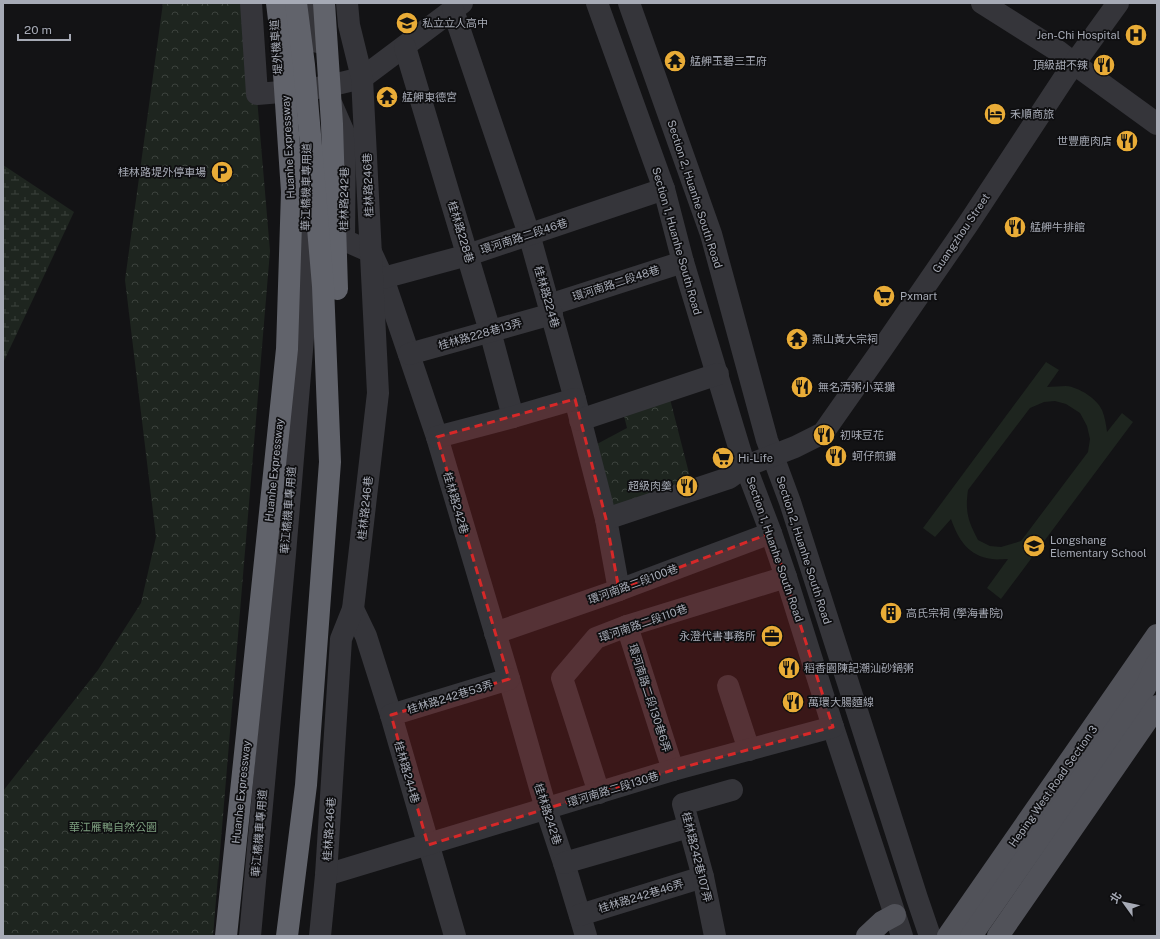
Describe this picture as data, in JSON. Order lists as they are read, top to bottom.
{
  "streets": {
    "highway": ["Huanhe Expressway"],
    "main road": ["Heping West Road Section 3"],
    "street": [
      "堤外機車道",
      "桂林路246巷",
      "華江橋機車專用道",
      "Section 2, Huanhe South Road",
      "桂林路242巷",
      "桂林路228巷",
      "Guangzhou Street",
      "環河南路二段46巷",
      "Section 1, Huanhe South Road",
      "環河南路二段48巷",
      "桂林路224巷",
      "桂林路228巷13弄",
      "環河南路二段100巷",
      "環河南路二段110巷",
      "桂林路242巷53弄",
      "環河南路二段130巷6弄",
      "桂林路244巷",
      "環河南路二段130巷",
      "桂林路242巷107弄",
      "桂林路242巷46弄"
    ]
  },
  "crossings": [
    ["桂林路246巷", "桂林路242巷"],
    ["桂林路246巷", "桂林路244巷"],
    ["桂林路246巷", "環河南路二段130巷"],
    ["華江橋機車專用道", "桂林路242巷"],
    ["Section 2, Huanhe South Road", "Guangzhou Street"],
    ["桂林路242巷", "環河南路二段46巷"],
    ["桂林路242巷", "桂林路228巷13弄"],
    ["桂林路242巷", "環河南路二段100巷"],
    ["桂林路242巷", "桂林路242巷53弄"],
    ["桂林路242巷", "環河南路二段130巷"],
    ["桂林路242巷", "桂林路242巷46弄"],
    ["桂林路228巷", "環河南路二段46巷"],
    ["桂林路228巷", "桂林路228巷13弄"],
    ["Guangzhou Street", "Section 1, Huanhe South Road"],
    ["Guangzhou Street", "桂林路224巷"],
    ["環河南路二段46巷", "Section 1, Huanhe South Road"],
    ["環河南路二段46巷", "桂林路224巷"],
    ["Section 1, Huanhe South Road", "環河南路二段48巷"],
    ["Section 1, Huanhe South Road", "環河南路二段100巷"],
    ["Section 1, Huanhe South Road", "環河南路二段110巷"],
    ["Section 1, Huanhe South Road", "環河南路二段130巷"],
    ["環河南路二段48巷", "桂林路224巷"],
    ["環河南路二段48巷", "桂林路228巷13弄"],
    ["桂林路224巷", "桂林路228巷13弄"],
    ["桂林路224巷", "環河南路二段100巷"],
    ["環河南路二段110巷", "環河南路二段130巷6弄"],
    ["環河南路二段110巷", "環河南路二段130巷"],
    ["桂林路242巷53弄", "桂林路244巷"],
    ["環河南路二段130巷6弄", "環河南路二段130巷"],
    ["桂林路244巷", "環河南路二段130巷"],
    ["桂林路242巷107弄", "桂林路242巷46弄"]
  ],
  "parks": ["華江雁鴨自然公園"],
  "places": {
    "school or university": ["私立立人高中", "Longshang Elementary School"],
    "hospital": ["Jen-Chi Hospital"],
    "temple": ["艋舺玉碧三王府", "艋舺東德宮", "燕山黃大宗祠"],
    "restaurant": [
      "頂級甜不辣",
      "世豐鹿肉店",
      "艋舺牛排館",
      "無名清粥小菜攤",
      "初味豆花",
      "蚵仔煎攤",
      "超級肉羹",
      "稻香園陳記潮汕砂鍋粥",
      "萬環大腸麵線"
    ],
    "hotel": ["禾順商旅"],
    "parking": ["桂林路堤外停車場"],
    "supermarket": ["Pxmart", "Hi-Life"],
    "building": ["高氏宗祠 (學海書院)"],
    "office": ["永澄代書事務所"]
  },
  "scale_bar": "20 m",
  "north": "top left"
}
